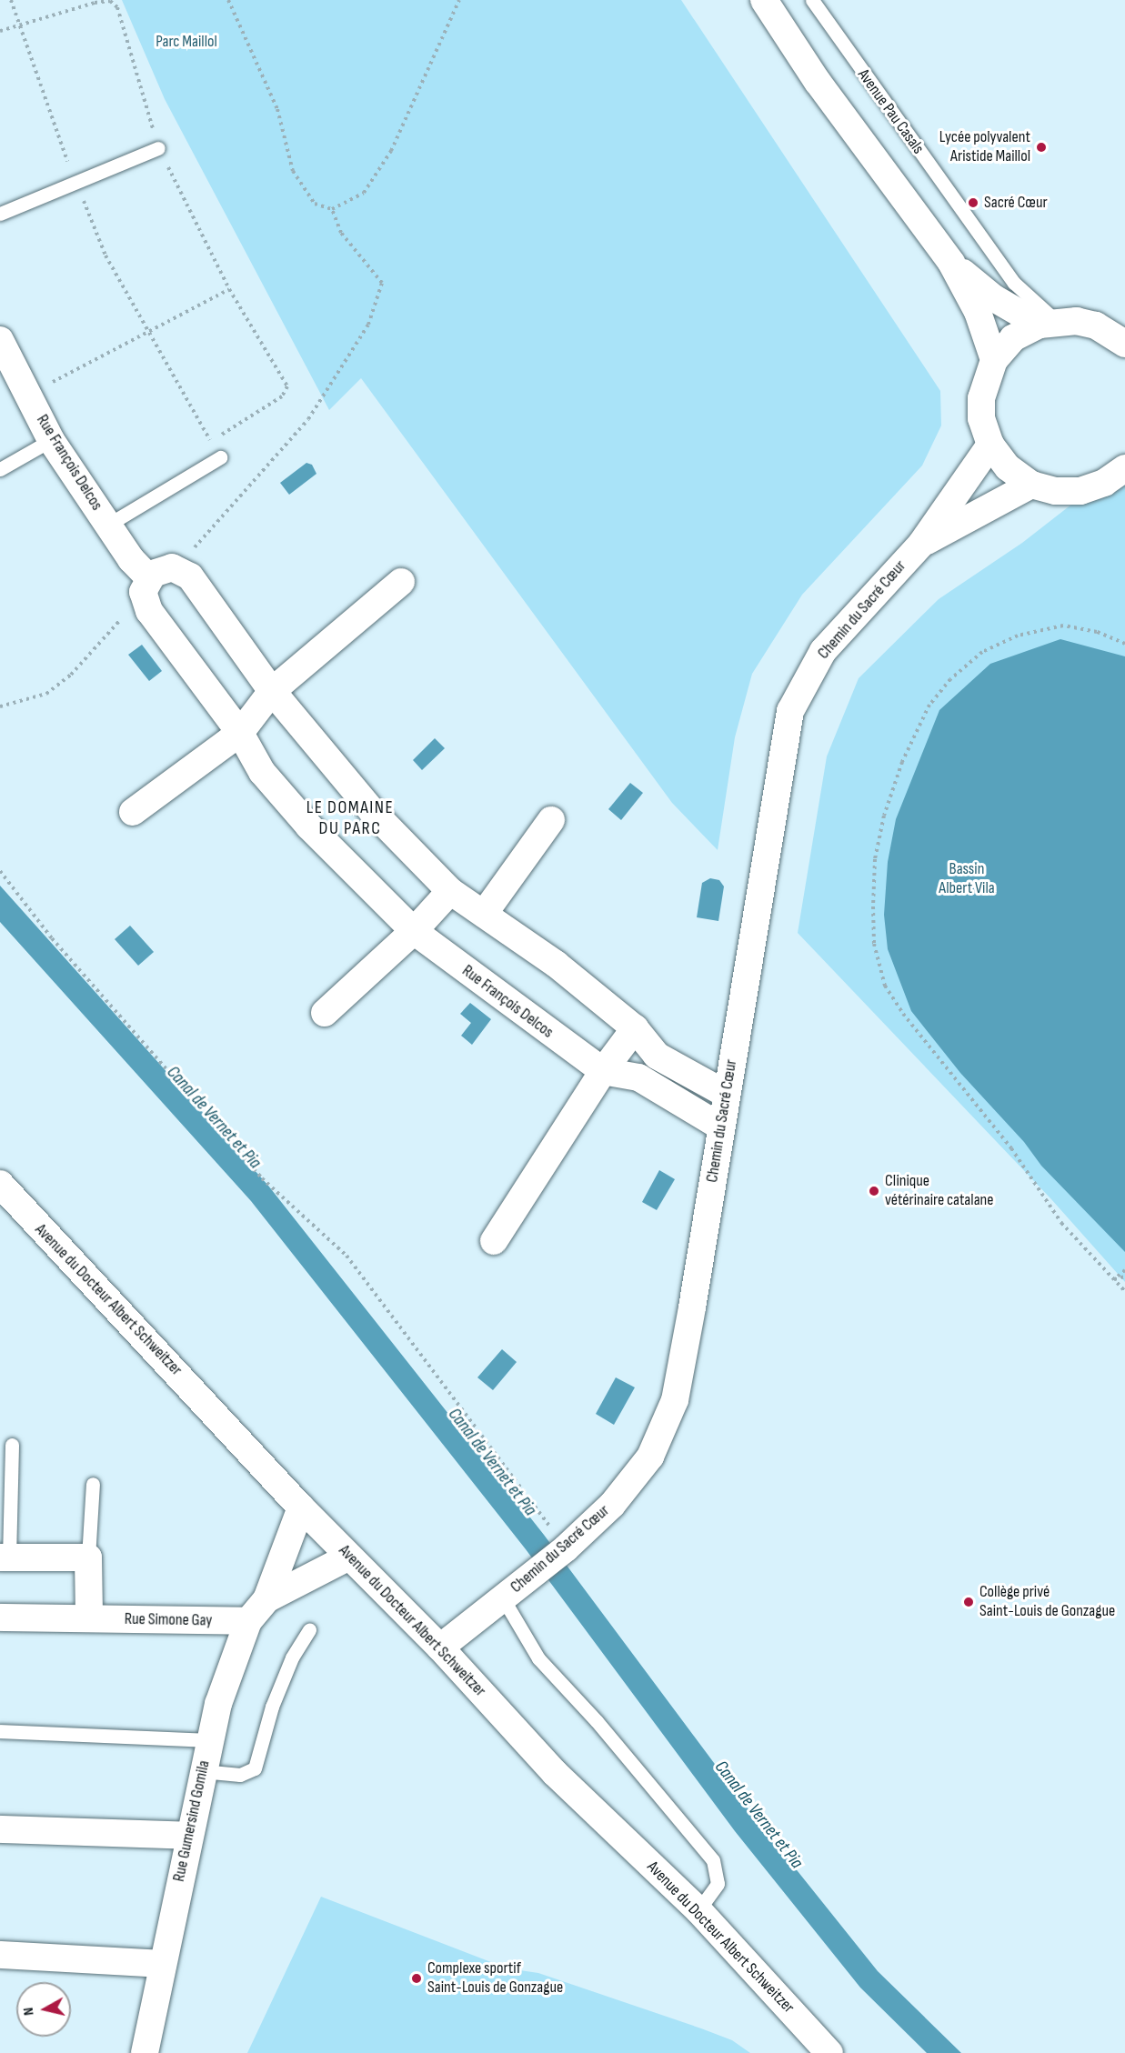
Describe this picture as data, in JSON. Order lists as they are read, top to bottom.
{
  "streets": {
    "street": [
      "Rue François Delcos",
      "Chemin du Sacré Cœur",
      "Avenue du Docteur Albert Schweitzer",
      "Rue Simone Gay",
      "Rue Gumersind Gomila"
    ],
    "lane": ["Avenue Pau Casals"]
  },
  "crossings": [
    ["Rue François Delcos", "Chemin du Sacré Cœur"],
    ["Chemin du Sacré Cœur", "Avenue du Docteur Albert Schweitzer"],
    ["Avenue du Docteur Albert Schweitzer", "Rue Gumersind Gomila"],
    ["Rue Simone Gay", "Rue Gumersind Gomila"]
  ],
  "districts": ["LE DOMAINE DU PARC"],
  "water": ["Canal de Vernet et Pia"],
  "parks": ["Parc Maillol", "Bassin Albert Vila"],
  "places": [
    "Lycée polyvalent Aristide Maillol",
    "Sacré Cœur",
    "Clinique vétérinaire catalane",
    "Collège privé Saint-Louis de Gonzague",
    "Complexe sportif Saint-Louis de Gonzague"
  ],
  "north": "left"
}
